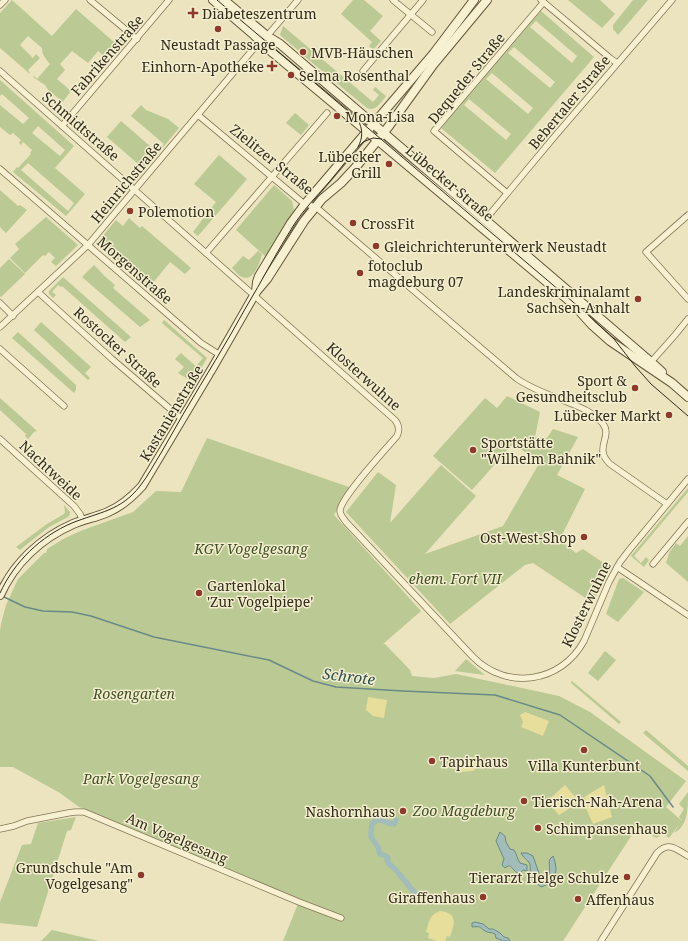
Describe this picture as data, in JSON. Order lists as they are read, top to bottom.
{
  "streets": {
    "main road": ["Lübecker Straße", "Kastanienstraße"],
    "street": [
      "Fabrikenstraße",
      "Dequeder Straße",
      "Bebertaler Straße",
      "Schmidtstraße",
      "Zielitzer Straße",
      "Heinrichstraße",
      "Morgenstraße",
      "Rostocker Straße",
      "Klosterwuhne",
      "Nachtweide",
      "Am Vogelgesang"
    ]
  },
  "crossings": [
    ["Fabrikenstraße", "Schmidtstraße"],
    ["Dequeder Straße", "Bebertaler Straße"],
    ["Bebertaler Straße", "Lübecker Straße"],
    ["Schmidtstraße", "Heinrichstraße"],
    ["Schmidtstraße", "Klosterwuhne"],
    ["Schmidtstraße", "Kastanienstraße"],
    ["Zielitzer Straße", "Heinrichstraße"],
    ["Zielitzer Straße", "Klosterwuhne"],
    ["Zielitzer Straße", "Kastanienstraße"],
    ["Heinrichstraße", "Lübecker Straße"],
    ["Heinrichstraße", "Morgenstraße"],
    ["Heinrichstraße", "Rostocker Straße"],
    ["Lübecker Straße", "Kastanienstraße"],
    ["Morgenstraße", "Kastanienstraße"],
    ["Rostocker Straße", "Kastanienstraße"],
    ["Klosterwuhne", "Kastanienstraße"],
    ["Kastanienstraße", "Nachtweide"]
  ],
  "water": ["Schrote"],
  "parks": [
    "KGV Vogelgesang",
    "ehem. Fort VII",
    "Rosengarten",
    "Park Vogelgesang",
    "Zoo Magdeburg"
  ],
  "places": {
    "health": ["Diabeteszentrum", "Einhorn-Apotheke"],
    "other": [
      "Neustadt Passage",
      "MVB-Häuschen",
      "Selma Rosenthal",
      "Mona-Lisa",
      "Lübecker Grill",
      "Polemotion",
      "CrossFit",
      "Gleichrichterunterwerk Neustadt",
      "fotoclub magdeburg 07",
      "Landeskriminalamt Sachsen-Anhalt",
      "Sport & Gesundheitsclub",
      "Lübecker Markt",
      "Sportstätte \"Wilhelm Bahnik\"",
      "Ost-West-Shop",
      "Gartenlokal 'Zur Vogelpiepe'",
      "Villa Kunterbunt",
      "Tapirhaus",
      "Tierisch-Nah-Arena",
      "Nashornhaus",
      "Schimpansenhaus",
      "Grundschule \"Am Vogelgesang\"",
      "Tierarzt Helge Schulze",
      "Giraffenhaus",
      "Affenhaus"
    ]
  }
}
